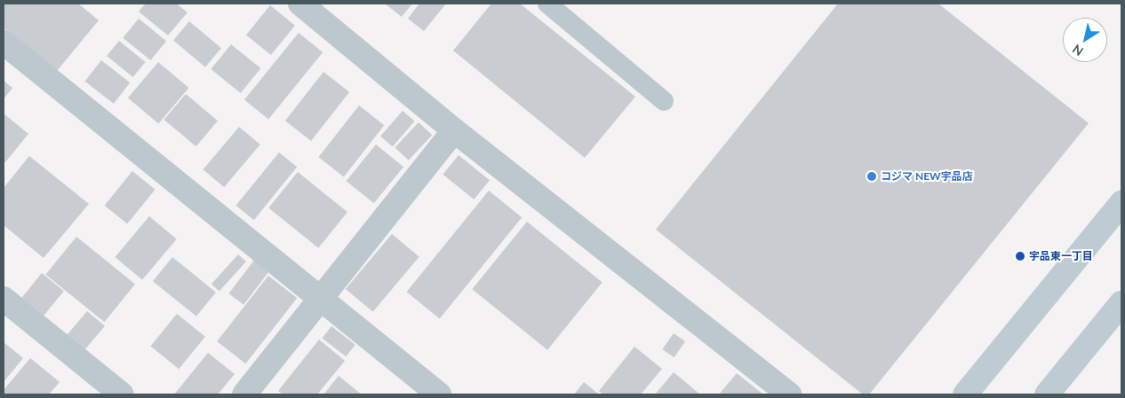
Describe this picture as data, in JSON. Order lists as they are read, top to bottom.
{
  "places": ["コジマ NEW宇品店", "宇品東一丁目"],
  "north": "bottom left"
}
